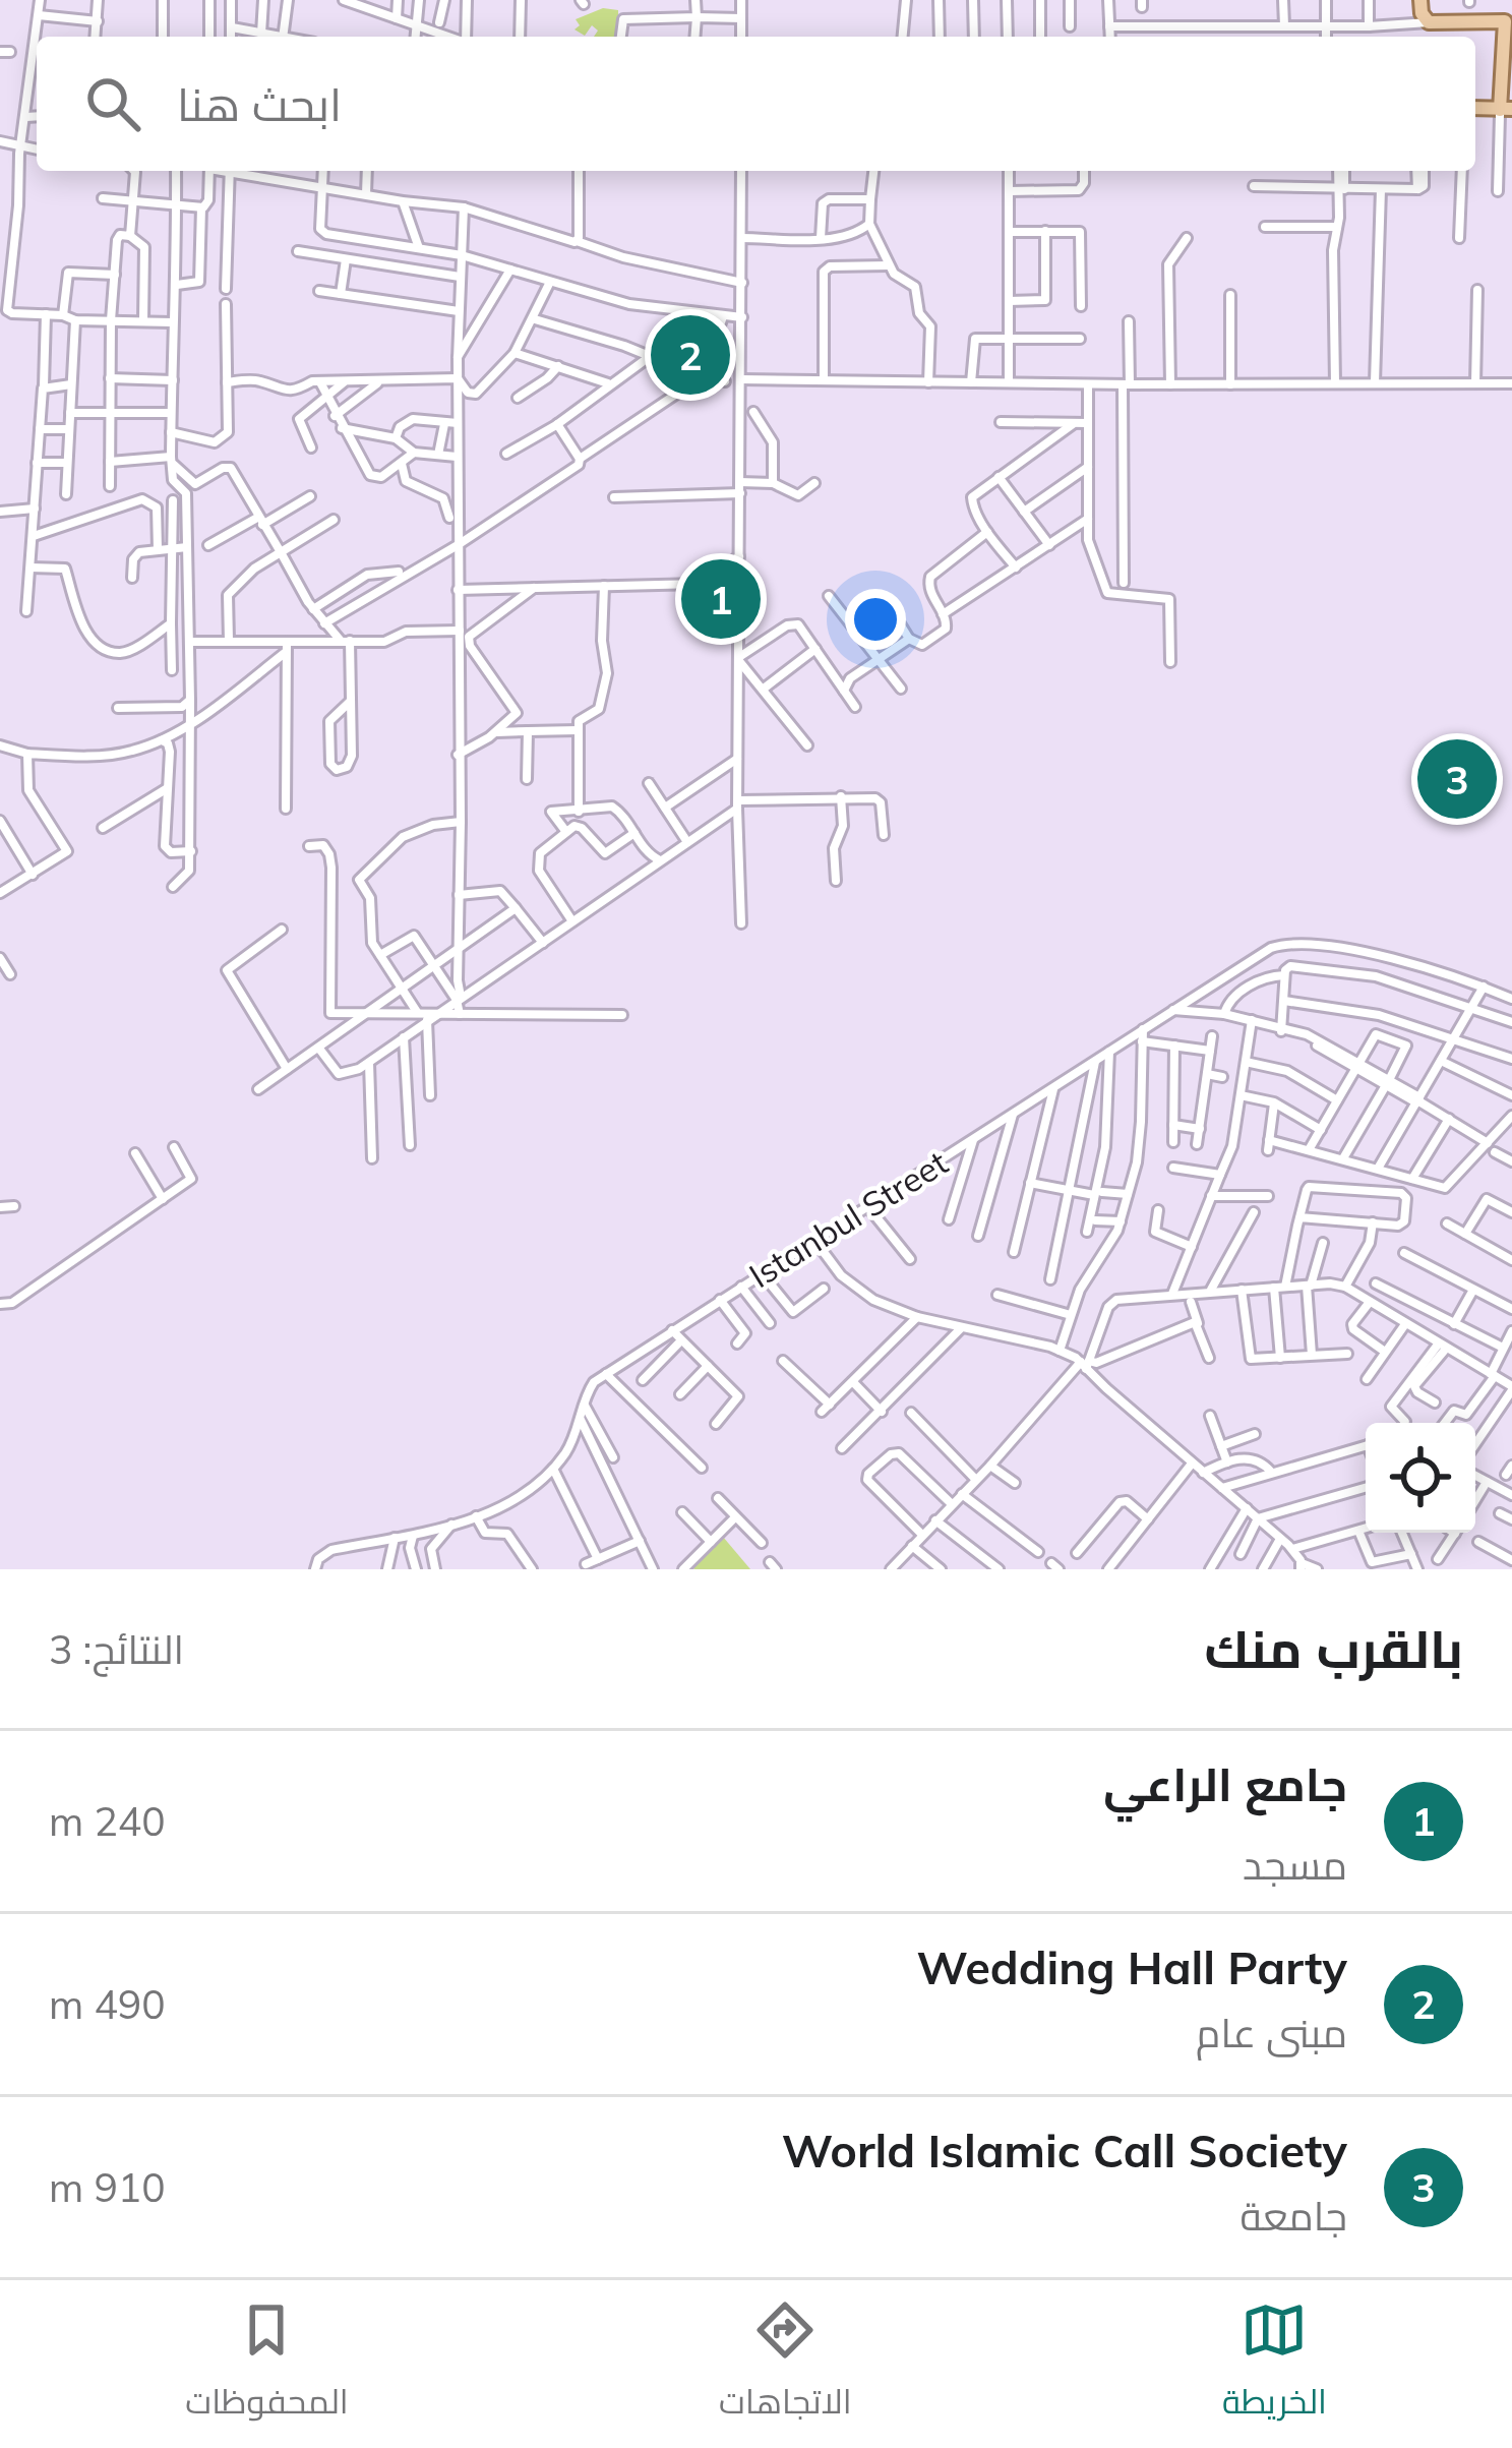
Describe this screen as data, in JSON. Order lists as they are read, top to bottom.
{
  "streets": {
    "street": ["Istanbul Street"]
  },
  "page": {
    "search": "ابحث هنا",
    "pins": ["2", "1", "3"],
    "heading": ["بالقرب منك", "النتائج: 3"],
    "list": [
      {
        "mark": "1",
        "name": "جامع الراعي",
        "note": "مسجد",
        "value": "240 m"
      },
      {
        "mark": "2",
        "name": "Wedding Hall Party",
        "note": "مبنى عام",
        "value": "490 m"
      },
      {
        "mark": "3",
        "name": "World Islamic Call Society",
        "note": "جامعة",
        "value": "910 m"
      }
    ],
    "nav": ["الخريطة", "الاتجاهات", "المحفوظات"]
  }
}
